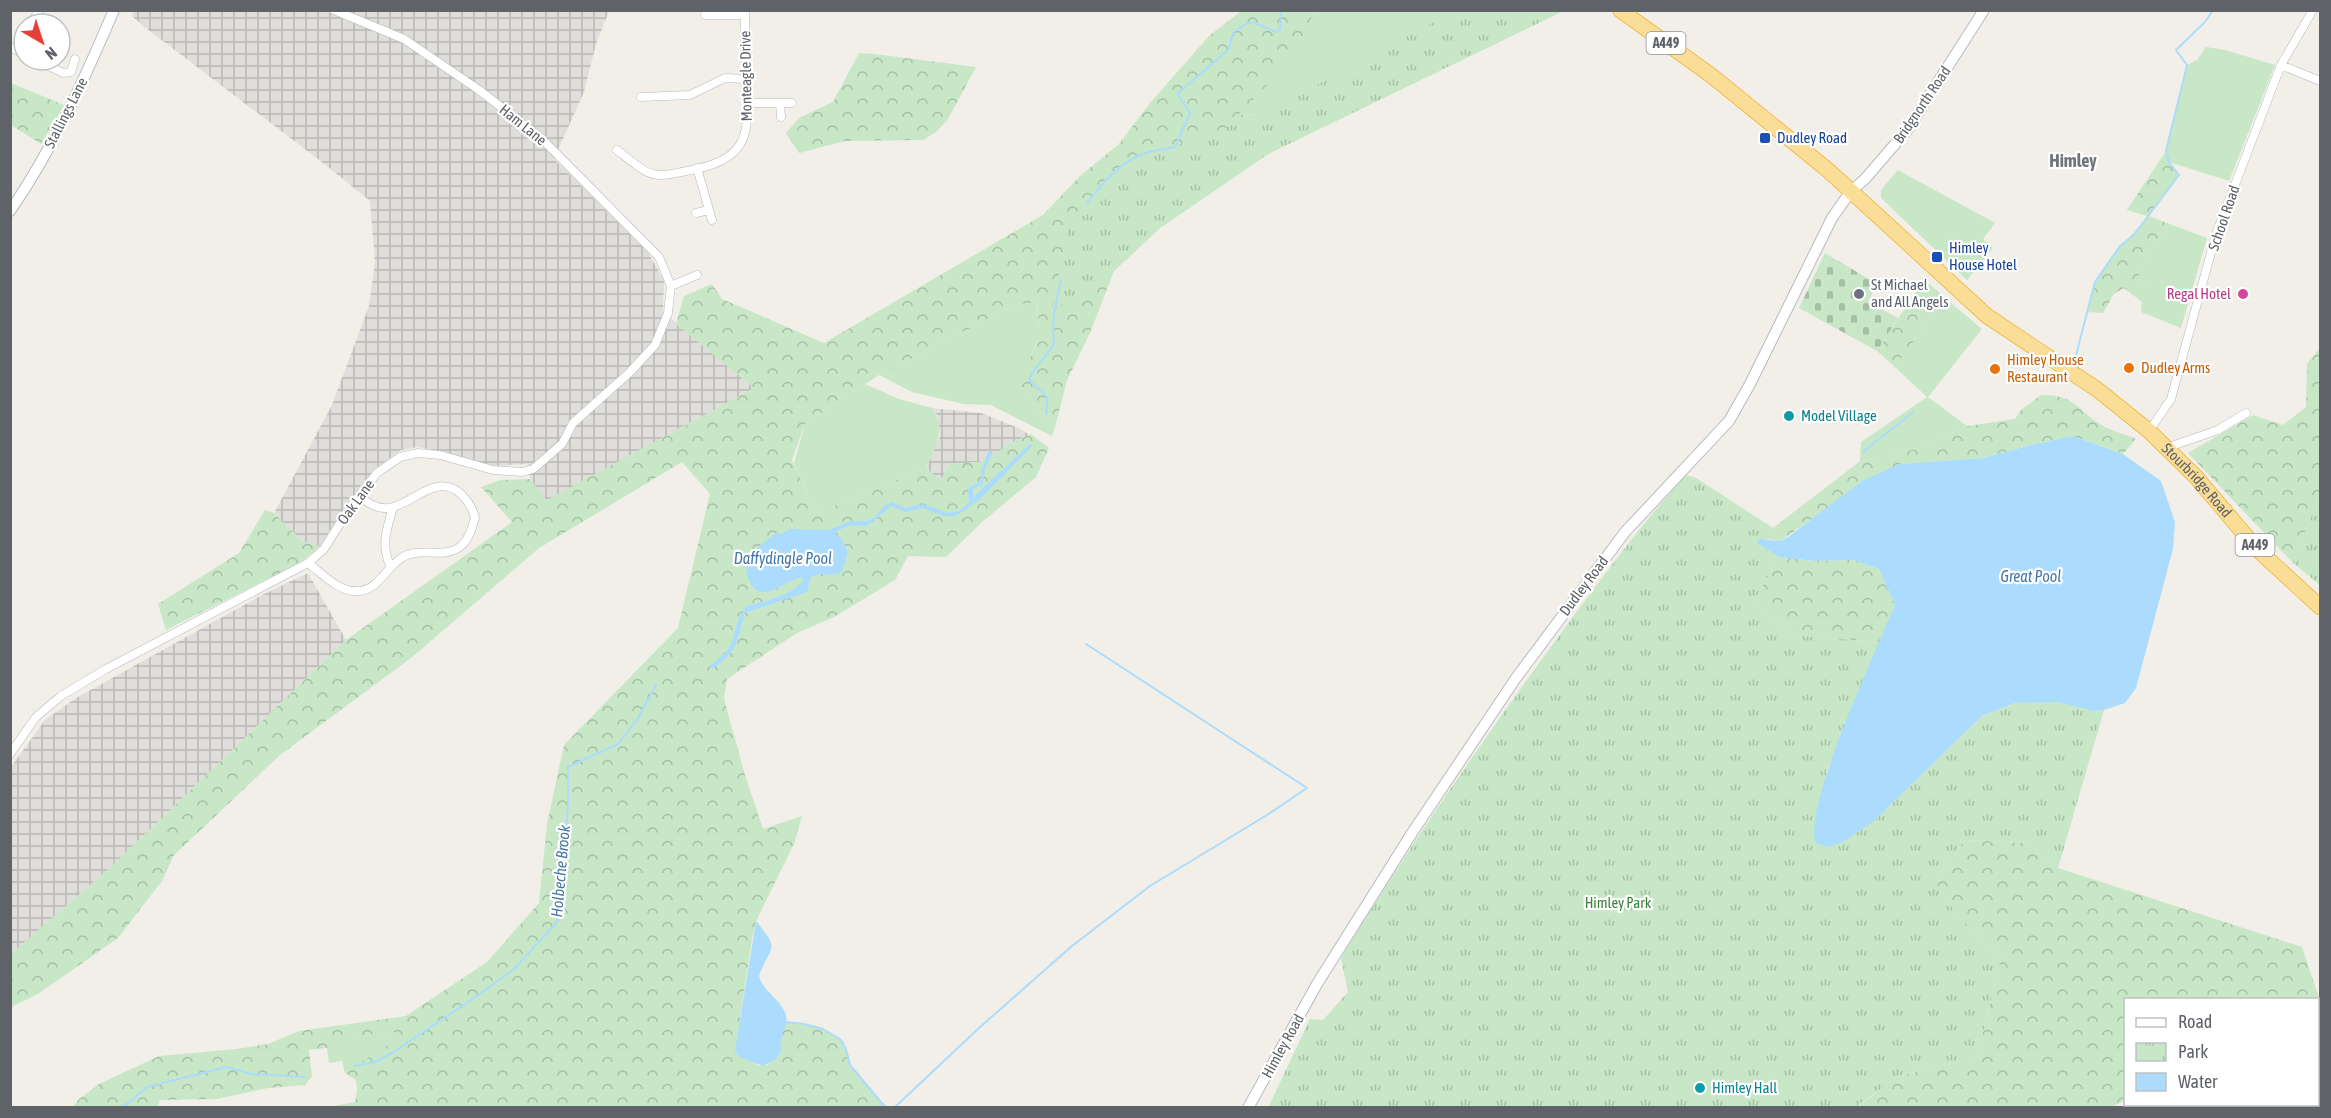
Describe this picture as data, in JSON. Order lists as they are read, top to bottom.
{
  "streets": {
    "highway": ["A449", "Stourbridge Road"],
    "main road": [
      "Bridgnorth Road",
      "Stallings Lane",
      "Dudley Road",
      "Himley Road"
    ],
    "street": [
      "Monteagle Drive",
      "Ham Lane",
      "School Road",
      "Oak Lane"
    ]
  },
  "crossings": [
    ["A449", "Bridgnorth Road"],
    ["A449", "School Road"],
    ["A449", "Stourbridge Road"],
    ["A449", "Dudley Road"],
    ["Bridgnorth Road", "Dudley Road"],
    ["Ham Lane", "Oak Lane"],
    ["School Road", "Stourbridge Road"],
    ["Dudley Road", "Himley Road"]
  ],
  "districts": ["Himley"],
  "water": ["Daffydingle Pool", "Great Pool", "Holbeche Brook"],
  "parks": ["Himley Park"],
  "places": {
    "transit": ["Dudley Road", "Himley House Hotel"],
    "other": [
      "St Michael and All Angels",
      "Regal Hotel",
      "Dudley Arms",
      "Himley House Restaurant",
      "Model Village",
      "Himley Hall"
    ]
  },
  "legend": ["Road", "Park", "Water"],
  "north": "bottom right"
}
